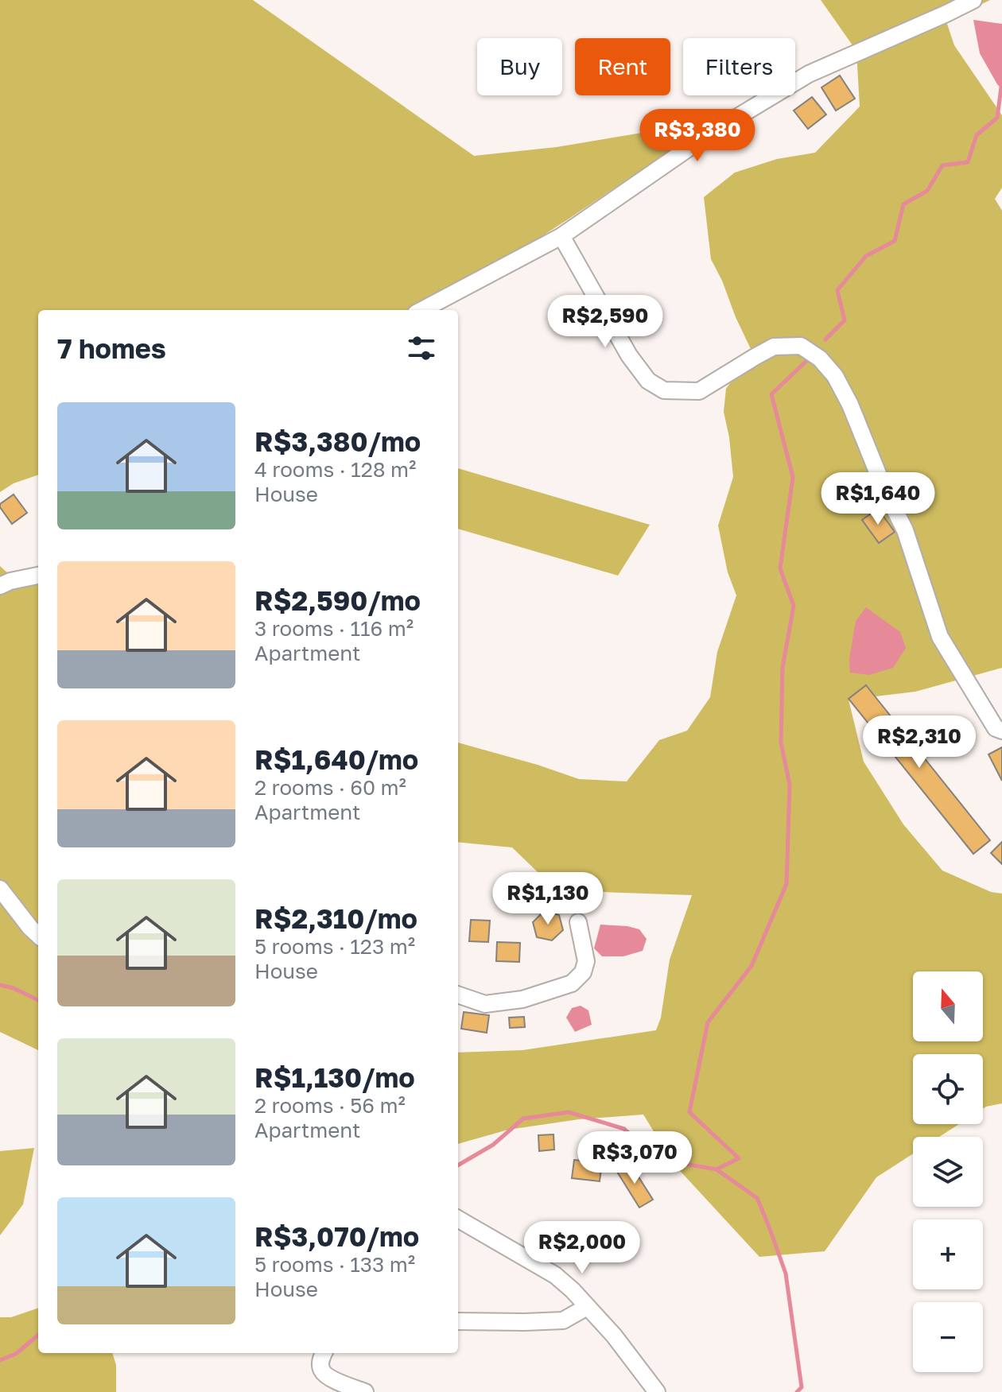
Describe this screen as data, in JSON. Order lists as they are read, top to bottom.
{
  "north": "top",
  "page": {
    "chip": ["Buy", "Rent", "Filters"],
    "price": [
      "R$3,380",
      "R$2,590",
      "R$1,640",
      "R$2,310",
      "R$1,130",
      "R$3,070",
      "R$2,000"
    ],
    "heading": "7 homes",
    "list": [
      {
        "name": "R$3,380/mo",
        "note": "4 rooms · 128 m² · House"
      },
      {
        "name": "R$2,590/mo",
        "note": "3 rooms · 116 m² · Apartment"
      },
      {
        "name": "R$1,640/mo",
        "note": "2 rooms · 60 m² · Apartment"
      },
      {
        "name": "R$2,310/mo",
        "note": "5 rooms · 123 m² · House"
      },
      {
        "name": "R$1,130/mo",
        "note": "2 rooms · 56 m² · Apartment"
      },
      {
        "name": "R$3,070/mo",
        "note": "5 rooms · 133 m² · House"
      }
    ],
    "map_buttons": ["+", "−"]
  }
}
